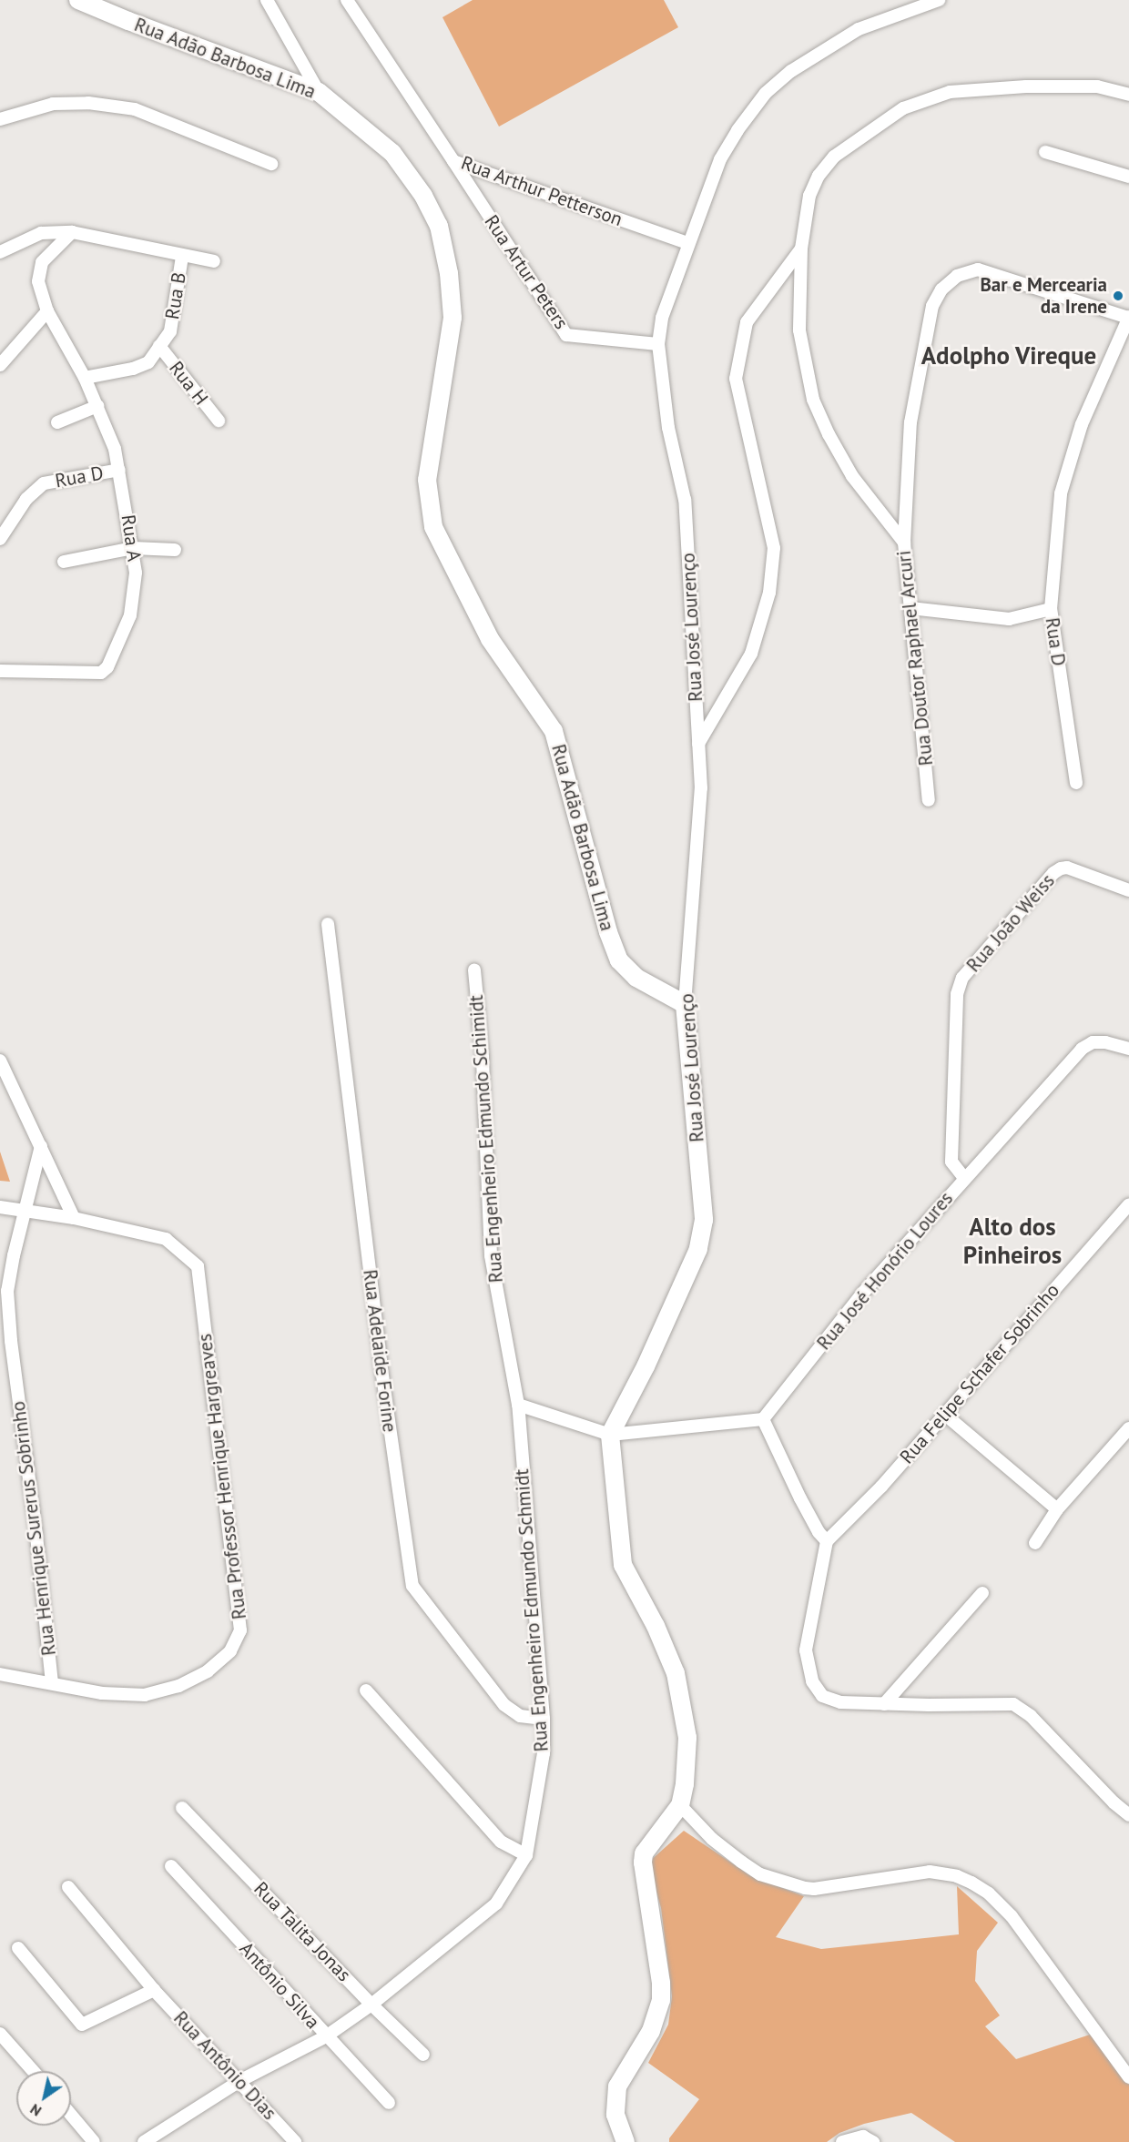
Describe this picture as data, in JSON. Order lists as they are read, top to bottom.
{
  "streets": {
    "street": [
      "Rua Adão Barbosa Lima",
      "Rua Arthur Petterson",
      "Rua Artur Peters",
      "Rua B",
      "Rua H",
      "Rua D",
      "Rua A",
      "Rua José Lourenço",
      "Rua Doutor Raphael Arcuri",
      "Rua João Weiss",
      "Rua Engenheiro Edmundo Schimidt",
      "Rua José Honório Loures",
      "Rua Adelaide Forine",
      "Rua Felipe Schafer Sobrinho",
      "Rua Professor Henrique Hargreaves",
      "Rua Henrique Surerus Sobrinho",
      "Rua Engenheiro Edmundo Schmidt",
      "Rua Talita Jonas",
      "Antônio Silva",
      "Rua Antônio Dias"
    ]
  },
  "crossings": [
    ["Rua Adão Barbosa Lima", "Rua José Lourenço"],
    ["Rua Arthur Petterson", "Rua Artur Peters"],
    ["Rua Arthur Petterson", "Rua José Lourenço"],
    ["Rua Artur Peters", "Rua José Lourenço"],
    ["Rua B", "Rua H"],
    ["Rua B", "Rua A"],
    ["Rua H", "Rua A"],
    ["Rua D", "Rua A"],
    ["Rua D", "Rua Doutor Raphael Arcuri"],
    ["Rua João Weiss", "Rua José Honório Loures"],
    ["Rua Engenheiro Edmundo Schimidt", "Rua Engenheiro Edmundo Schmidt"],
    ["Rua Adelaide Forine", "Rua Engenheiro Edmundo Schmidt"],
    ["Rua Professor Henrique Hargreaves", "Rua Henrique Surerus Sobrinho"],
    ["Rua Engenheiro Edmundo Schmidt", "Rua Talita Jonas"],
    ["Rua Engenheiro Edmundo Schmidt", "Antônio Silva"],
    ["Rua Engenheiro Edmundo Schmidt", "Rua Antônio Dias"]
  ],
  "districts": ["Adolpho Vireque", "Alto dos Pinheiros"],
  "places": ["Bar e Mercearia da Irene"],
  "north": "bottom left"
}
